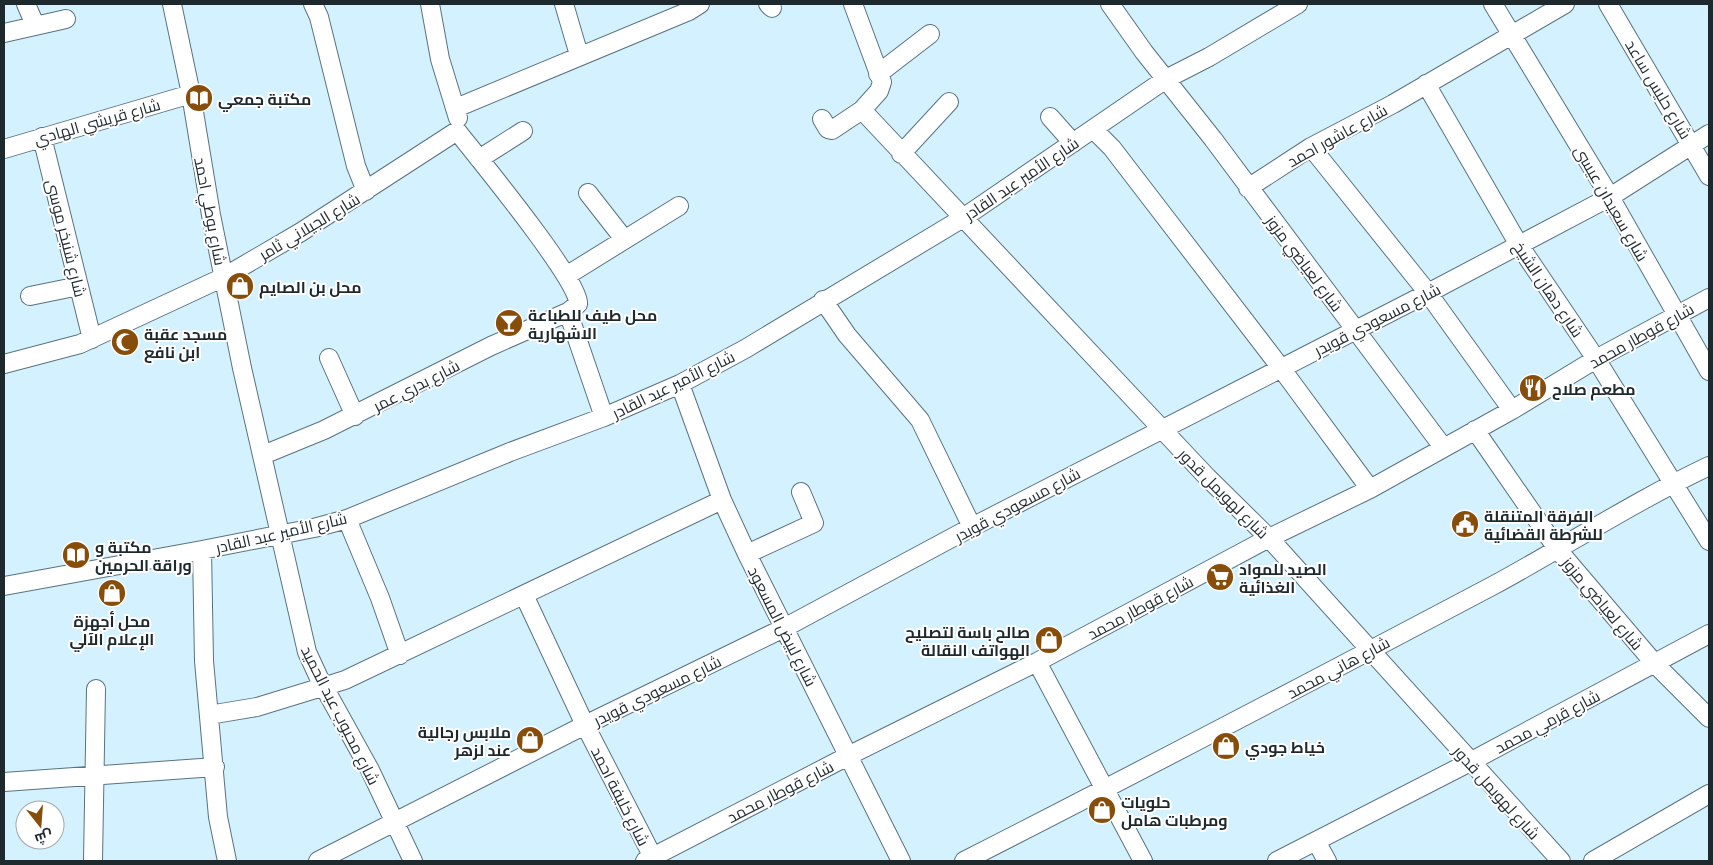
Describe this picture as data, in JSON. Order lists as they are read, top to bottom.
{
  "streets": {
    "street": [
      "شارع حليس ساعد",
      "شارع قريشي الهادي",
      "شارع عاشور احمد",
      "شارع الأمير عبد القادر",
      "شارع سعيدان عيسى",
      "شارع بوطي احمد",
      "شارع الجيلاني ثامر",
      "شارع شنيخر موسى",
      "شارع لعياضي مزوز",
      "شارع دهان الشيخ",
      "شارع مسعودي قويدر",
      "شارع قوطار محمد",
      "شارع بدري عمر",
      "شارع لهويمل قدور",
      "شارع لبيض المسعود",
      "شارع هاني محمد",
      "شارع محبوب عبد الحميد",
      "شارع قرمي محمد",
      "شارع خليفة احمد"
    ]
  },
  "crossings": [
    ["شارع حليس ساعد", "شارع مسعودي قويدر"],
    ["شارع قريشي الهادي", "شارع بوطي احمد"],
    ["شارع قريشي الهادي", "شارع شنيخر موسى"],
    ["شارع عاشور احمد", "شارع سعيدان عيسى"],
    ["شارع عاشور احمد", "شارع لعياضي مزوز"],
    ["شارع عاشور احمد", "شارع دهان الشيخ"],
    ["شارع الأمير عبد القادر", "شارع بوطي احمد"],
    ["شارع الأمير عبد القادر", "شارع لعياضي مزوز"],
    ["شارع الأمير عبد القادر", "شارع لهويمل قدور"],
    ["شارع الأمير عبد القادر", "شارع لبيض المسعود"],
    ["شارع الأمير عبد القادر", "شارع محبوب عبد الحميد"],
    ["شارع سعيدان عيسى", "شارع مسعودي قويدر"],
    ["شارع سعيدان عيسى", "شارع قوطار محمد"],
    ["شارع بوطي احمد", "شارع الجيلاني ثامر"],
    ["شارع بوطي احمد", "شارع بدري عمر"],
    ["شارع بوطي احمد", "شارع محبوب عبد الحميد"],
    ["شارع الجيلاني ثامر", "شارع شنيخر موسى"],
    ["شارع لعياضي مزوز", "شارع مسعودي قويدر"],
    ["شارع لعياضي مزوز", "شارع قوطار محمد"],
    ["شارع لعياضي مزوز", "شارع هاني محمد"],
    ["شارع لعياضي مزوز", "شارع قرمي محمد"],
    ["شارع دهان الشيخ", "شارع مسعودي قويدر"],
    ["شارع دهان الشيخ", "شارع قوطار محمد"],
    ["شارع دهان الشيخ", "شارع هاني محمد"],
    ["شارع مسعودي قويدر", "شارع لهويمل قدور"],
    ["شارع مسعودي قويدر", "شارع لبيض المسعود"],
    ["شارع مسعودي قويدر", "شارع محبوب عبد الحميد"],
    ["شارع مسعودي قويدر", "شارع خليفة احمد"],
    ["شارع قوطار محمد", "شارع لهويمل قدور"],
    ["شارع قوطار محمد", "شارع لبيض المسعود"],
    ["شارع قوطار محمد", "شارع خليفة احمد"],
    ["شارع لهويمل قدور", "شارع هاني محمد"],
    ["شارع لهويمل قدور", "شارع قرمي محمد"]
  ],
  "places": {
    "library": ["مكتبة جمعي", "مكتبة و وراقة الحرمين"],
    "shop": [
      "محل بن الصايم",
      "محل أجهزة الإعلام الآلي",
      "صالح باسة لتصليح الهواتف النقالة",
      "ملابس رجالية عند لزهر",
      "خياط جودي",
      "حلويات ومرطبات هامل"
    ],
    "bar": ["محل طيف للطباعة الاشهارية"],
    "mosque": ["مسجد عقبة ابن نافع"],
    "restaurant": ["مطعم صلاح"],
    "public building": ["الفرقة المتنقلة للشرطة القضائية"],
    "supermarket": ["الصيد للمواد الغذائية"]
  },
  "north": "bottom"
}
